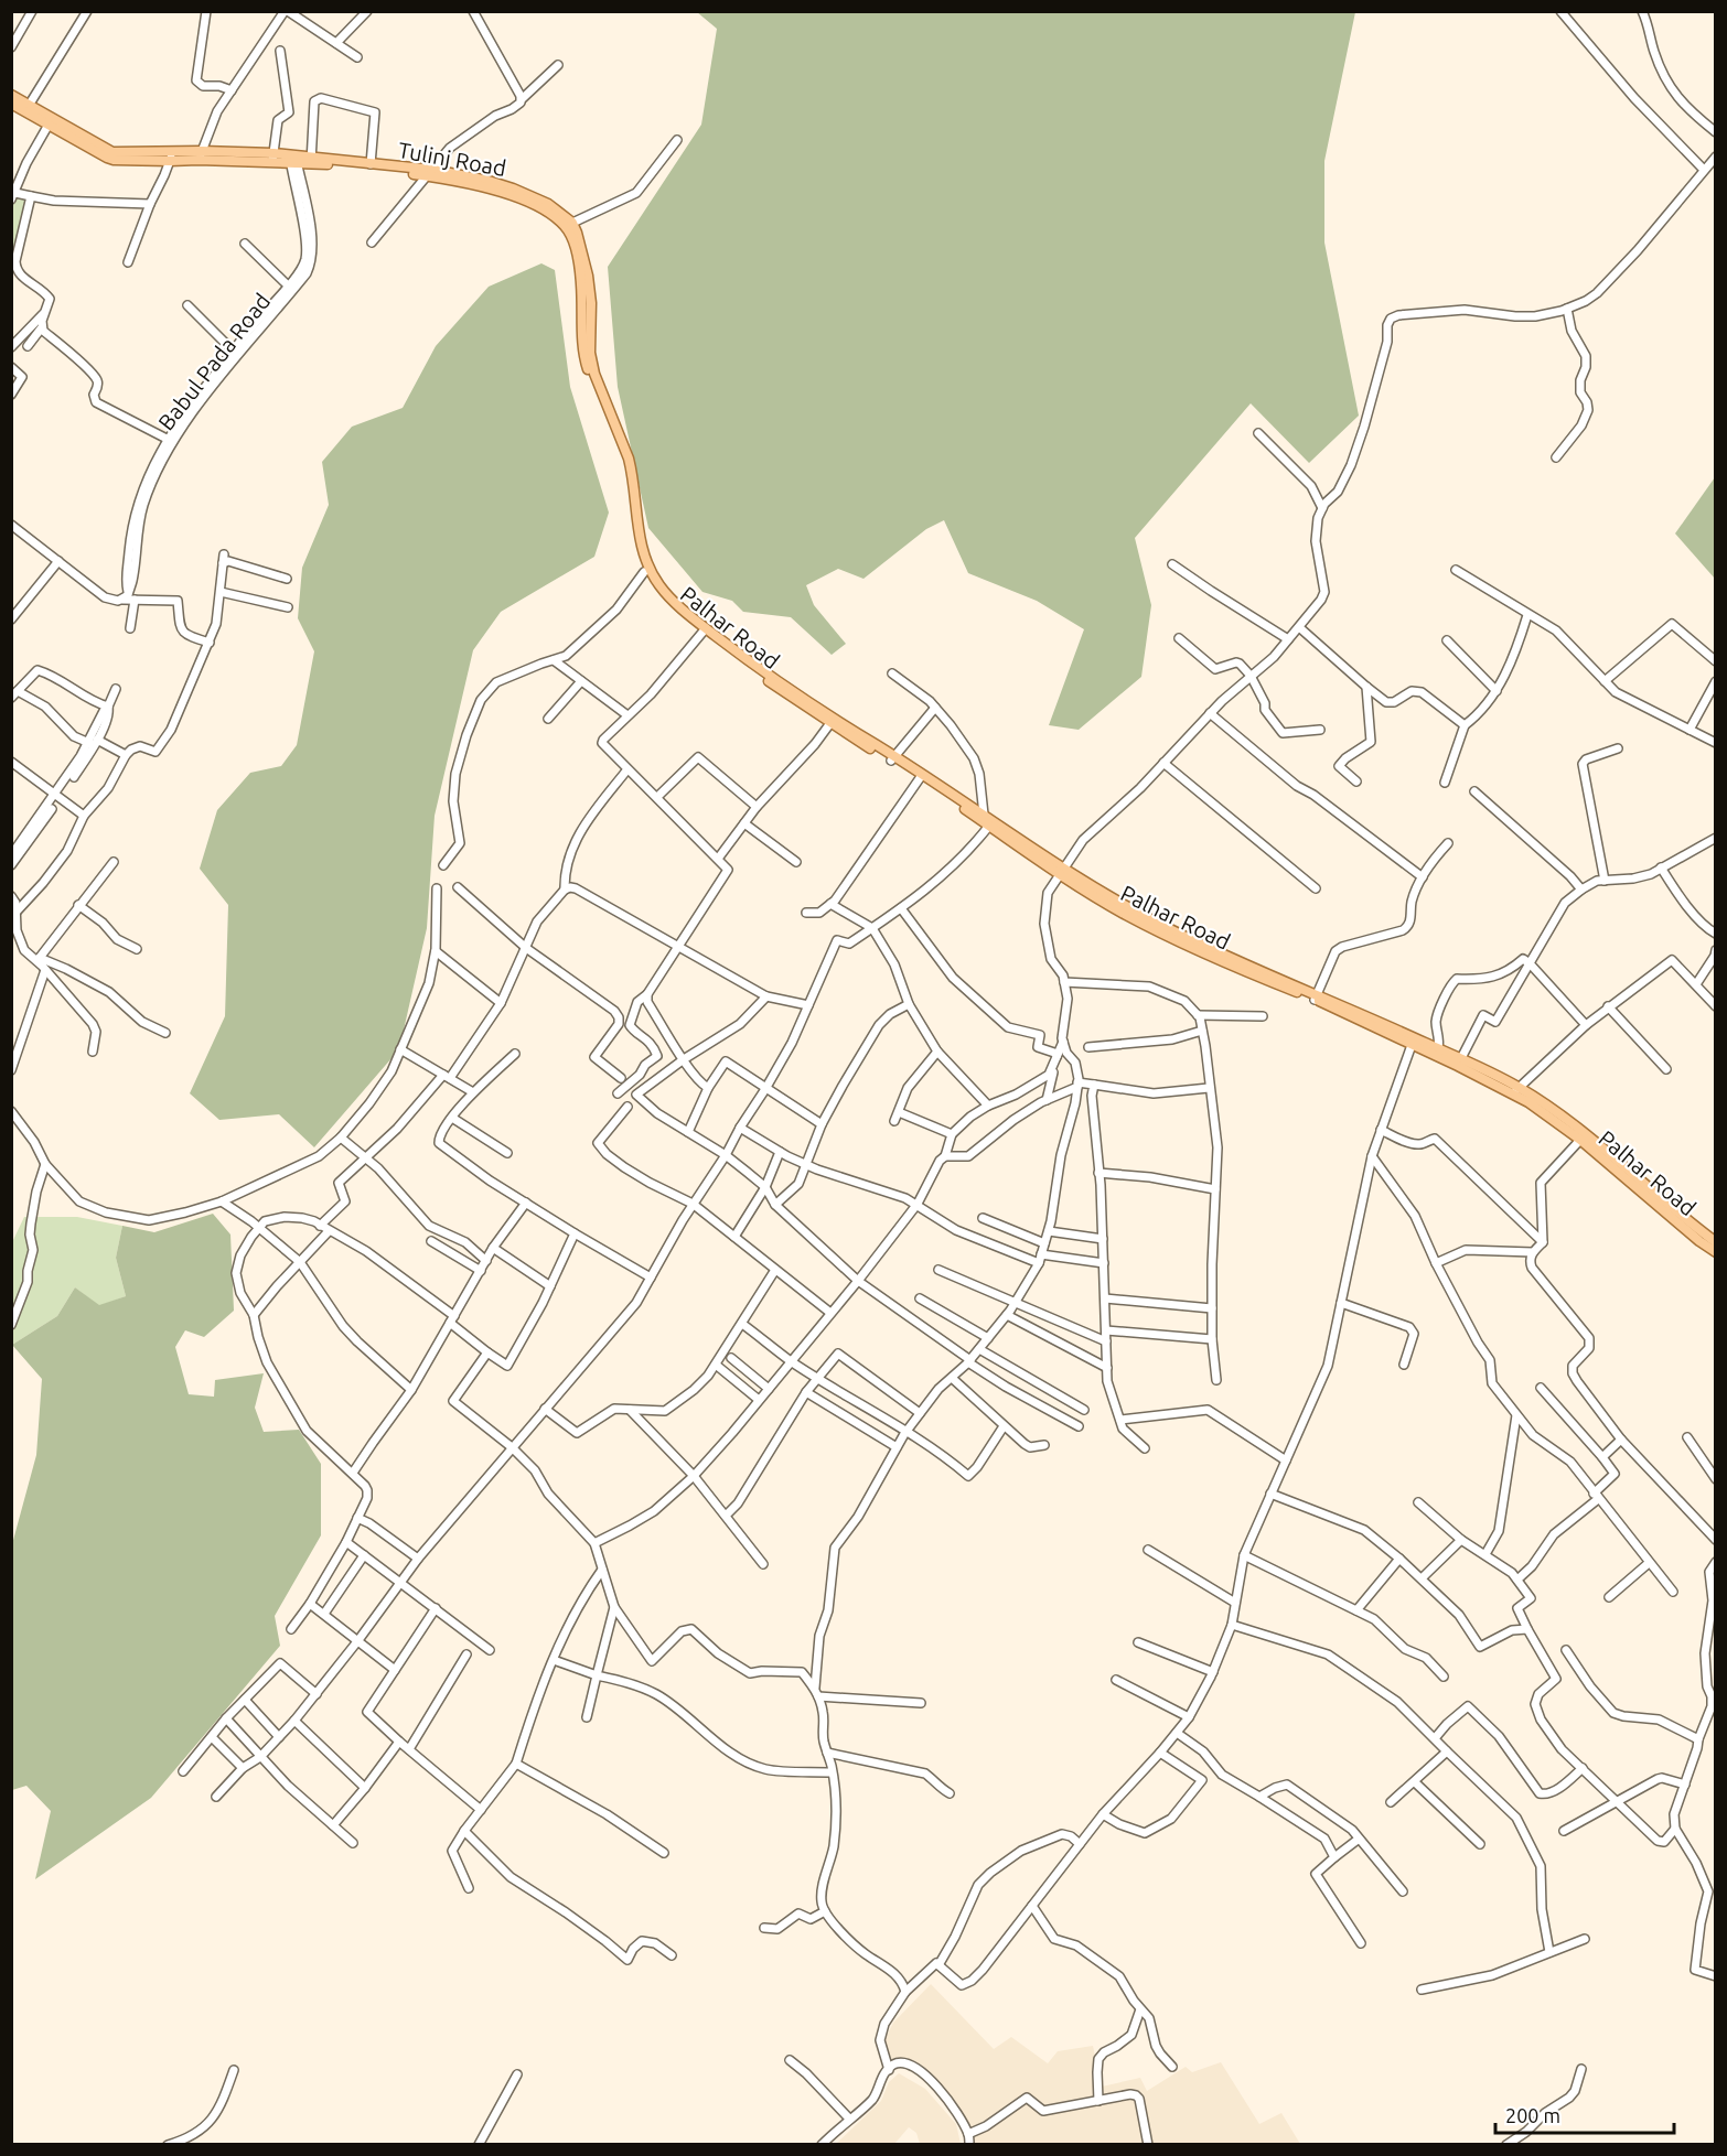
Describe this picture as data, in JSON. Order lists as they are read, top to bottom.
{
  "streets": {
    "main road": ["Tulinj Road", "Palhar Road"],
    "street": ["Babul Pada Road"]
  },
  "crossings": [
    ["Tulinj Road", "Babul Pada Road"]
  ],
  "scale_bar": "200 m"
}
